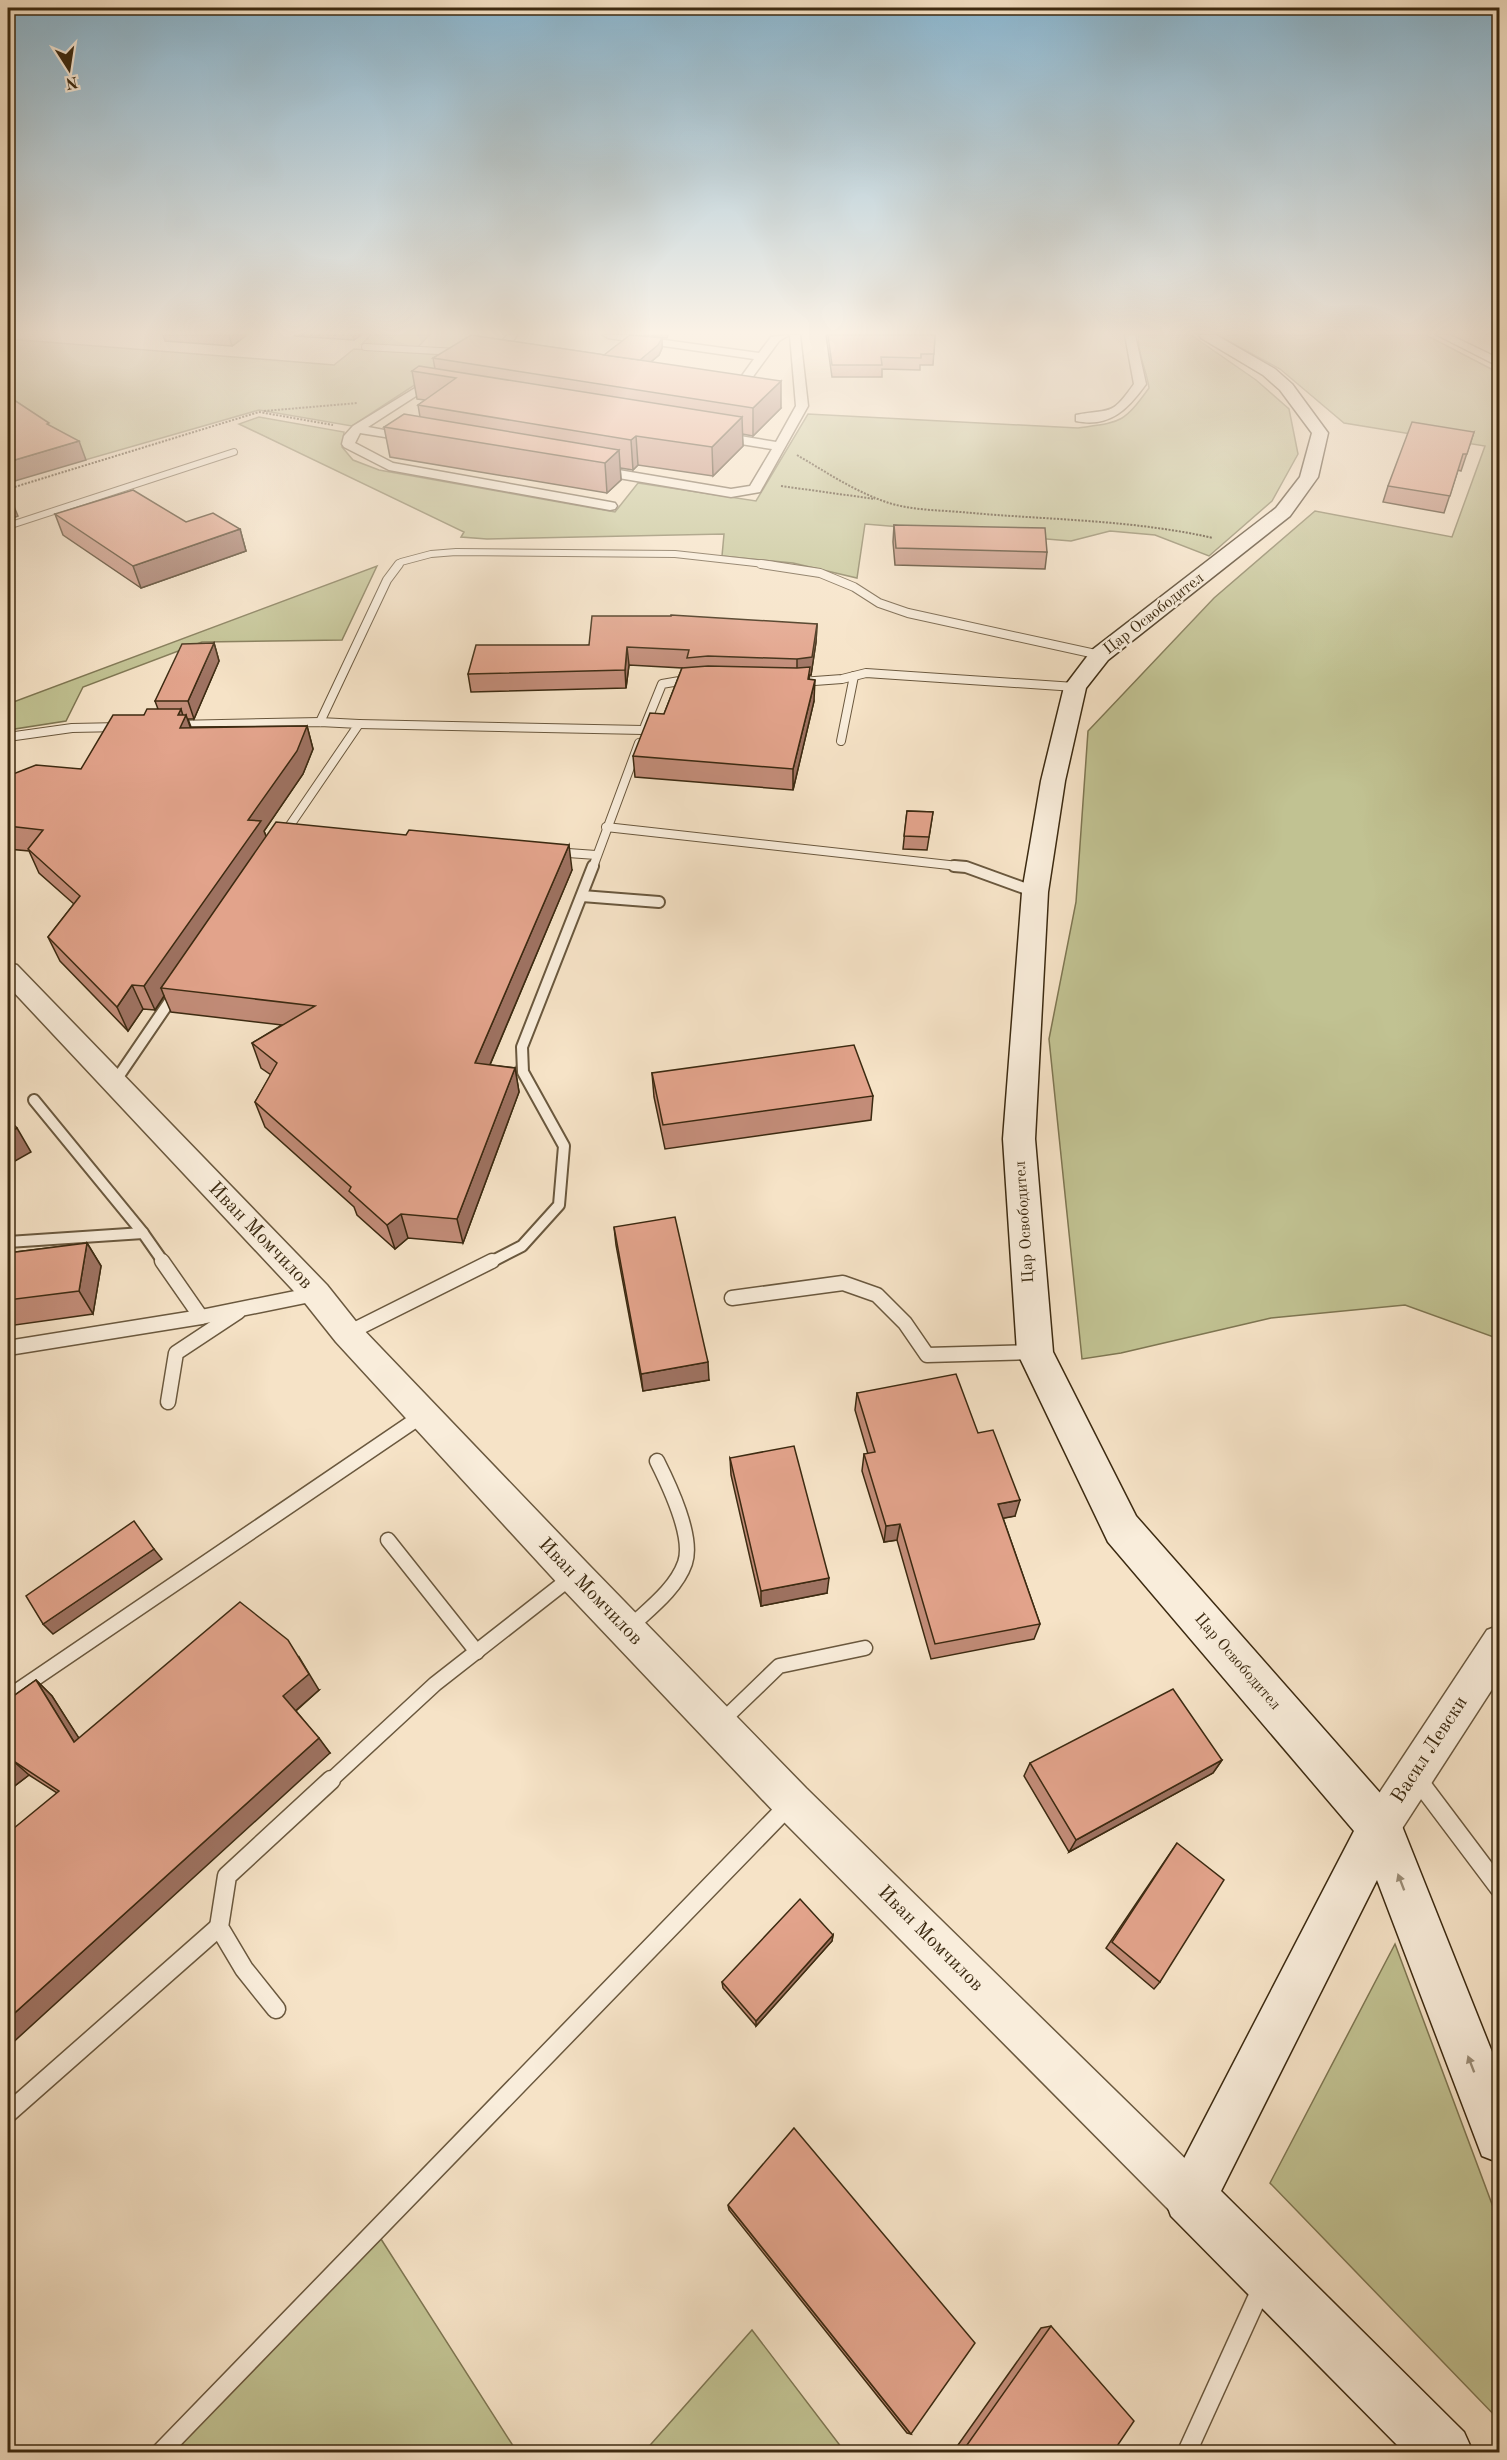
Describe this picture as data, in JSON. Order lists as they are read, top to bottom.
{
  "streets": {
    "main road": ["Цар Освободител"],
    "street": ["Иван Момчилов", "Васил Левски"]
  },
  "crossings": [
    ["Цар Освободител", "Васил Левски"]
  ],
  "north": "bottom"
}
